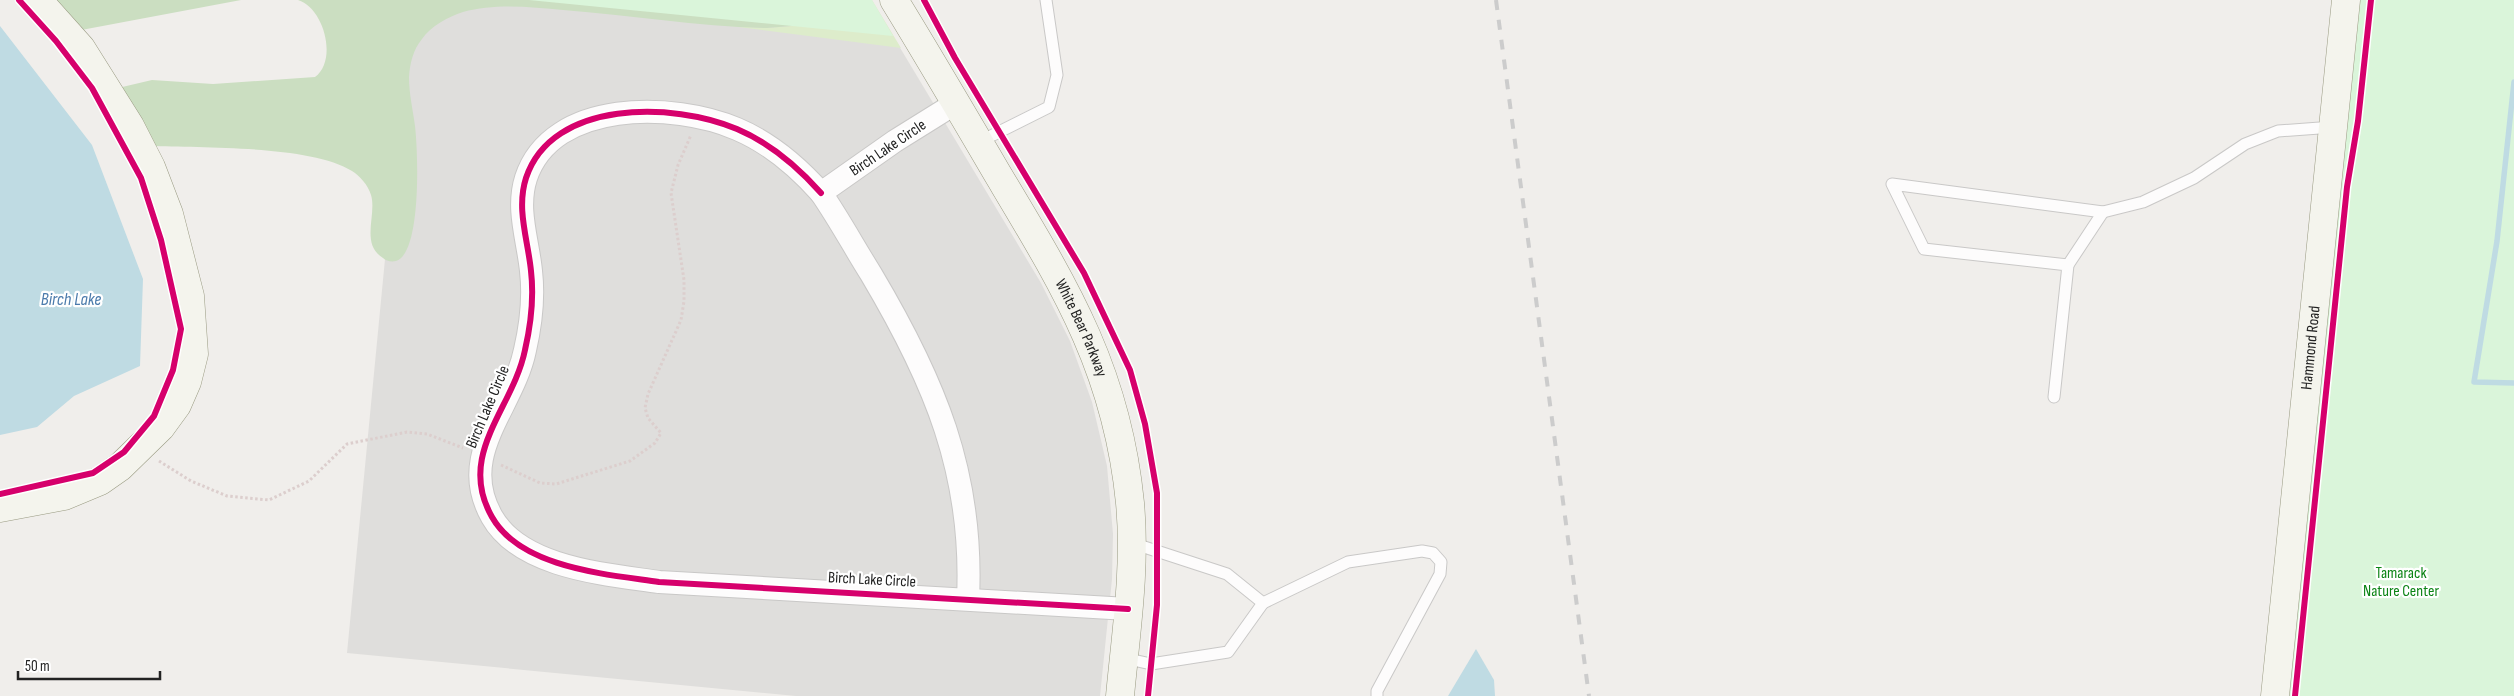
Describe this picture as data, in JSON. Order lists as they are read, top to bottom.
{
  "streets": {
    "street": ["Birch Lake Circle", "White Bear Parkway", "Hammond Road"]
  },
  "crossings": [
    ["Birch Lake Circle", "White Bear Parkway"]
  ],
  "water": ["Birch Lake"],
  "parks": ["Tamarack Nature Center"],
  "scale_bar": "50 m"
}
